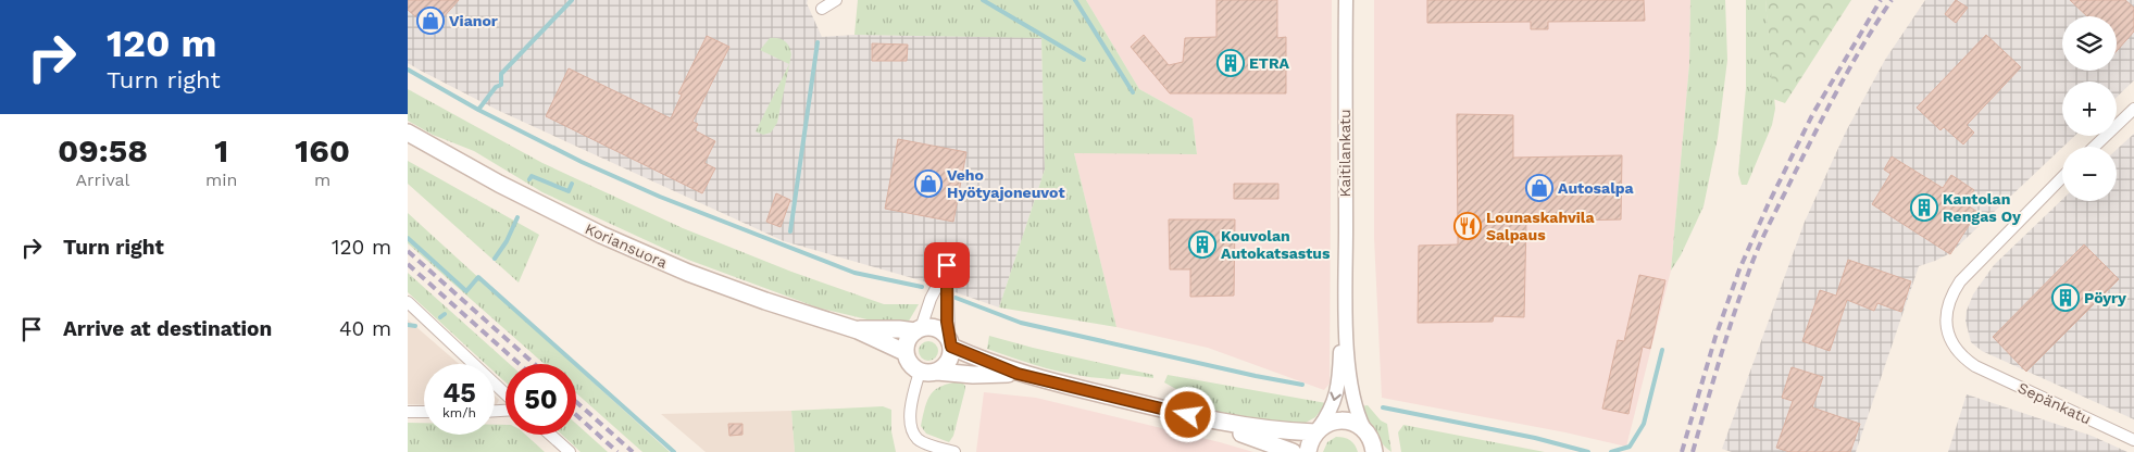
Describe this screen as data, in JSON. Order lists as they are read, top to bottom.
{
  "streets": {
    "main road": ["Koriansuora"],
    "street": ["Kaitilankatu", "Sepänkatu"]
  },
  "places": {
    "shop": ["Vianor", "Veho Hyötyajoneuvot", "Autosalpa"],
    "building": [
      "ETRA",
      "Kantolan Rengas Oy",
      "Kouvolan Autokatsastus",
      "Pöyry"
    ],
    "restaurant": ["Lounaskahvila Salpaus"]
  },
  "page": {
    "turn": ["120 m", "Turn right"],
    "map_buttons": ["+", "−"],
    "eta": [
      "09:58",
      "Arrival",
      "1",
      "min",
      "160",
      "m"
    ],
    "list": [
      {
        "name": "Turn right",
        "value": "120 m"
      },
      {
        "name": "Arrive at destination",
        "value": "40 m"
      }
    ],
    "speed": "45 km/h",
    "limit": "50"
  }
}
